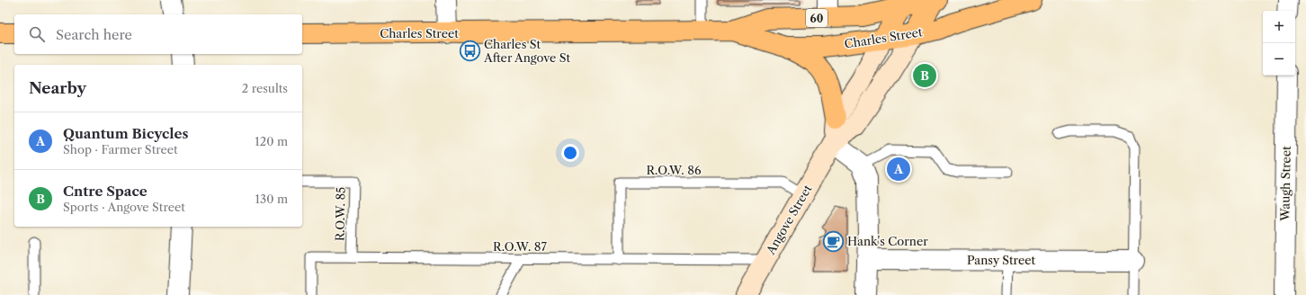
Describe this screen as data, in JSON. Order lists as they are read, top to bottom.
{
  "streets": {
    "main road": ["60", "Charles Street", "Angove Street"],
    "street": ["Waugh Street", "Pansy Street"],
    "lane": ["R.O.W. 86", "R.O.W. 85", "R.O.W. 87"]
  },
  "crossings": [
    ["Charles Street", "Angove Street"],
    ["R.O.W. 86", "Angove Street"],
    ["R.O.W. 86", "R.O.W. 87"],
    ["R.O.W. 85", "R.O.W. 87"],
    ["Angove Street", "R.O.W. 87"]
  ],
  "places": {
    "bus stop": ["Charles St After Angove St"],
    "cafe": ["Hank's Corner"]
  },
  "page": {
    "map_buttons": ["+", "−"],
    "search": "Search here",
    "pins": ["B", "A"],
    "heading": ["Nearby", "2 results"],
    "list": [
      {
        "mark": "A",
        "name": "Quantum Bicycles",
        "note": "Shop · Farmer Street",
        "value": "120 m"
      },
      {
        "mark": "B",
        "name": "Cntre Space",
        "note": "Sports · Angove Street",
        "value": "130 m"
      }
    ]
  }
}
